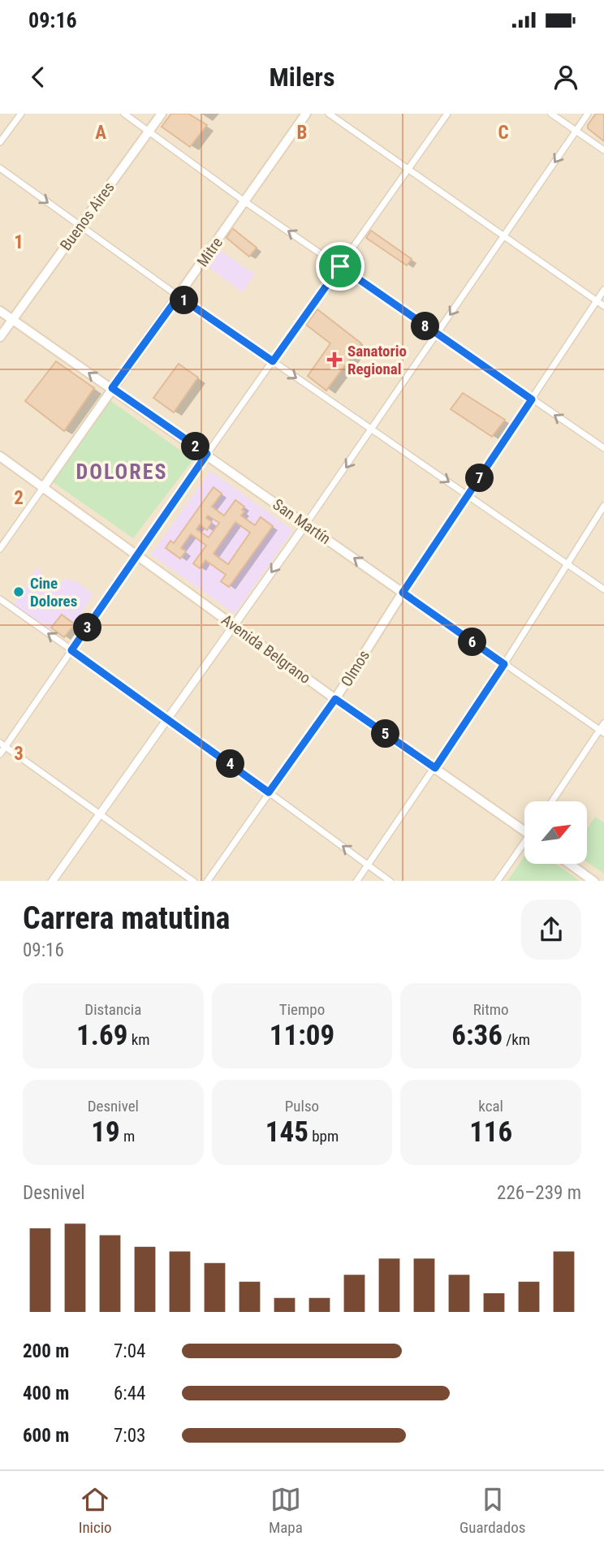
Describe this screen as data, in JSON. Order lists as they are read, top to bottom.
{
  "streets": {
    "main road": [
      "Buenos Aires",
      "Mitre",
      "San Martín",
      "Avenida Belgrano",
      "Olmos"
    ]
  },
  "crossings": [
    ["Buenos Aires", "San Martín"],
    ["Mitre", "San Martín"],
    ["Mitre", "Avenida Belgrano"],
    ["San Martín", "Olmos"],
    ["Avenida Belgrano", "Olmos"]
  ],
  "districts": ["DOLORES"],
  "places": {
    "health": ["Sanatorio Regional"],
    "other": ["Cine Dolores"]
  },
  "north": "top right",
  "page": {
    "status": "09:16",
    "header": "Milers",
    "pins": [
      "1",
      "8",
      "2",
      "7",
      "3",
      "6",
      "5",
      "4"
    ],
    "heading": ["Carrera matutina", "09:16"],
    "stats": [
      ["Distancia", "1.69 km"],
      ["Tiempo", "11:09"],
      ["Ritmo", "6:36 /km"],
      ["Desnivel", "19 m"],
      ["Pulso", "145 bpm"],
      ["kcal", "116"]
    ],
    "chart": ["Desnivel", "226–239 m"],
    "list": [
      {
        "name": "200 m",
        "note": "7:04"
      },
      {
        "name": "400 m",
        "note": "6:44"
      },
      {
        "name": "600 m",
        "note": "7:03"
      }
    ],
    "tabs": ["Inicio", "Mapa", "Guardados"]
  },
  "grid": {
    "columns": ["A", "B", "C"],
    "rows": ["1", "2", "3"]
  }
}
